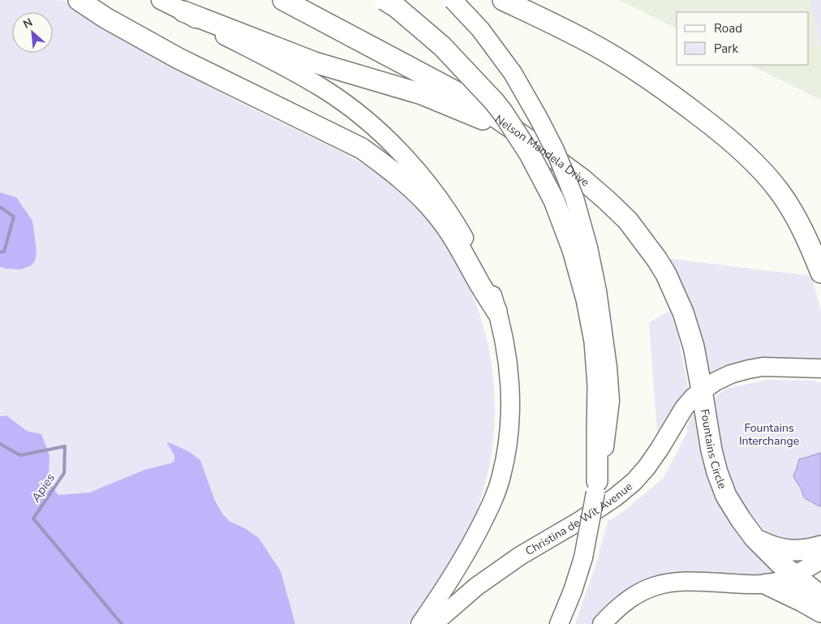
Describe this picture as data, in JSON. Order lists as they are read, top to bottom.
{
  "streets": {
    "highway": ["Nelson Mandela Drive", "Fountains Circle"],
    "main road": ["Christina de Wit Avenue"]
  },
  "crossings": [
    ["Nelson Mandela Drive", "Fountains Circle"],
    ["Nelson Mandela Drive", "Christina de Wit Avenue"],
    ["Fountains Circle", "Christina de Wit Avenue"]
  ],
  "water": ["Apies"],
  "parks": ["Fountains Interchange"],
  "legend": ["Road", "Park"],
  "north": "top left"
}
